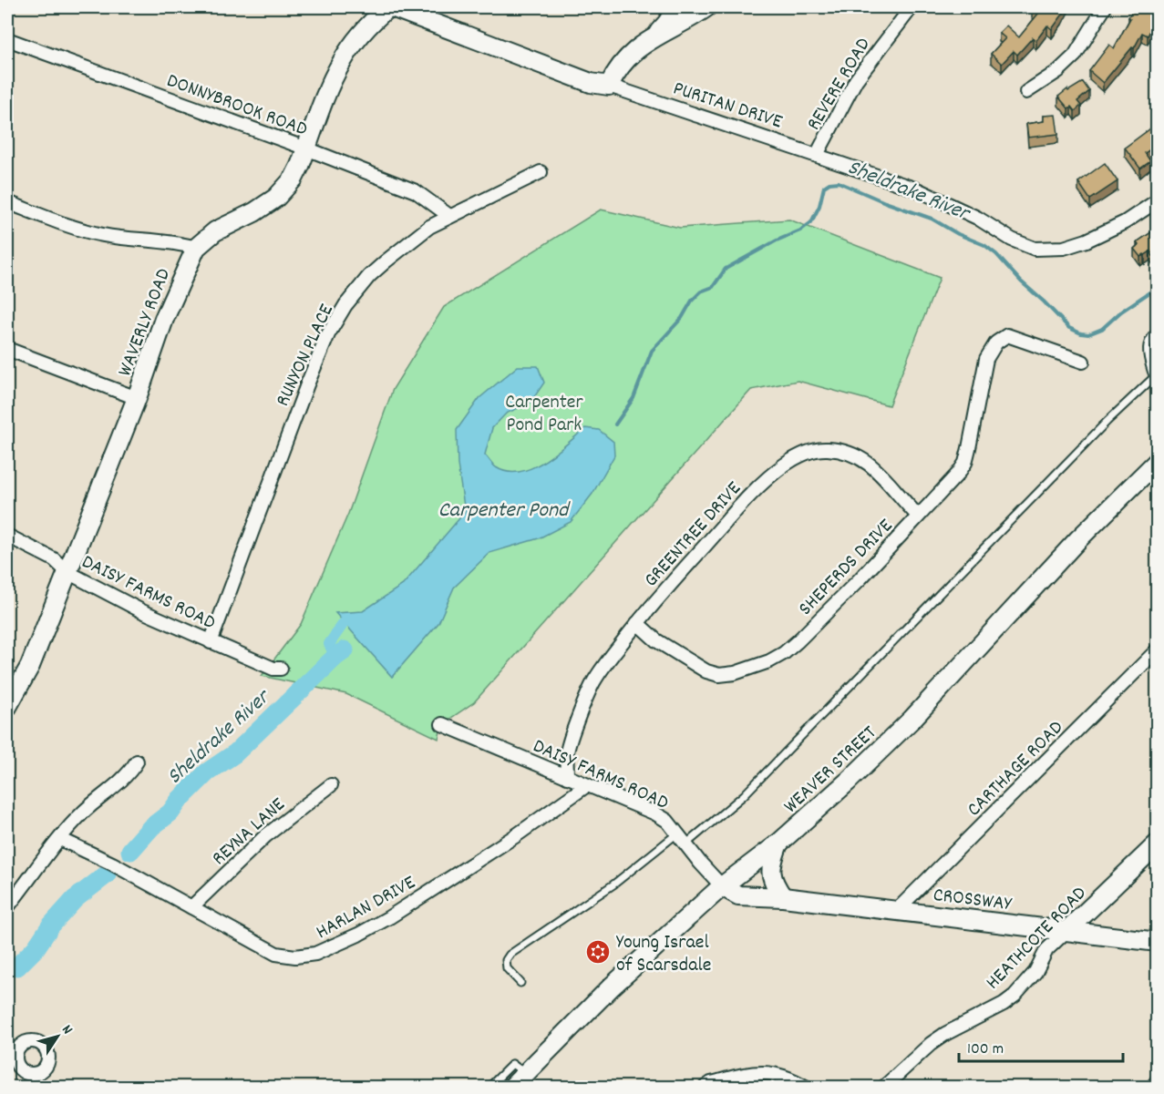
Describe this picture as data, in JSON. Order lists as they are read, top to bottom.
{
  "streets": {
    "street": [
      "REVERE ROAD",
      "DONNYBROOK ROAD",
      "PURITAN DRIVE",
      "WAVERLY ROAD",
      "RUNYON PLACE",
      "GREENTREE DRIVE",
      "SHEPERDS DRIVE",
      "DAISY FARMS ROAD",
      "CARTHAGE ROAD",
      "WEAVER STREET",
      "REYNA LANE",
      "CROSSWAY",
      "HARLAN DRIVE",
      "HEATHCOTE ROAD"
    ]
  },
  "crossings": [
    ["REVERE ROAD", "PURITAN DRIVE"],
    ["DONNYBROOK ROAD", "WAVERLY ROAD"],
    ["DONNYBROOK ROAD", "RUNYON PLACE"],
    ["PURITAN DRIVE", "WAVERLY ROAD"],
    ["WAVERLY ROAD", "DAISY FARMS ROAD"],
    ["RUNYON PLACE", "DAISY FARMS ROAD"],
    ["GREENTREE DRIVE", "SHEPERDS DRIVE"],
    ["GREENTREE DRIVE", "DAISY FARMS ROAD"],
    ["DAISY FARMS ROAD", "WEAVER STREET"],
    ["DAISY FARMS ROAD", "CROSSWAY"],
    ["DAISY FARMS ROAD", "HARLAN DRIVE"],
    ["CARTHAGE ROAD", "CROSSWAY"],
    ["WEAVER STREET", "CROSSWAY"],
    ["REYNA LANE", "HARLAN DRIVE"],
    ["CROSSWAY", "HEATHCOTE ROAD"]
  ],
  "water": ["Sheldrake River", "Carpenter Pond"],
  "parks": ["Carpenter Pond Park"],
  "places": {
    "synagogue": ["Young Israel of Scarsdale"]
  },
  "scale_bar": "100 m",
  "north": "top right"
}
